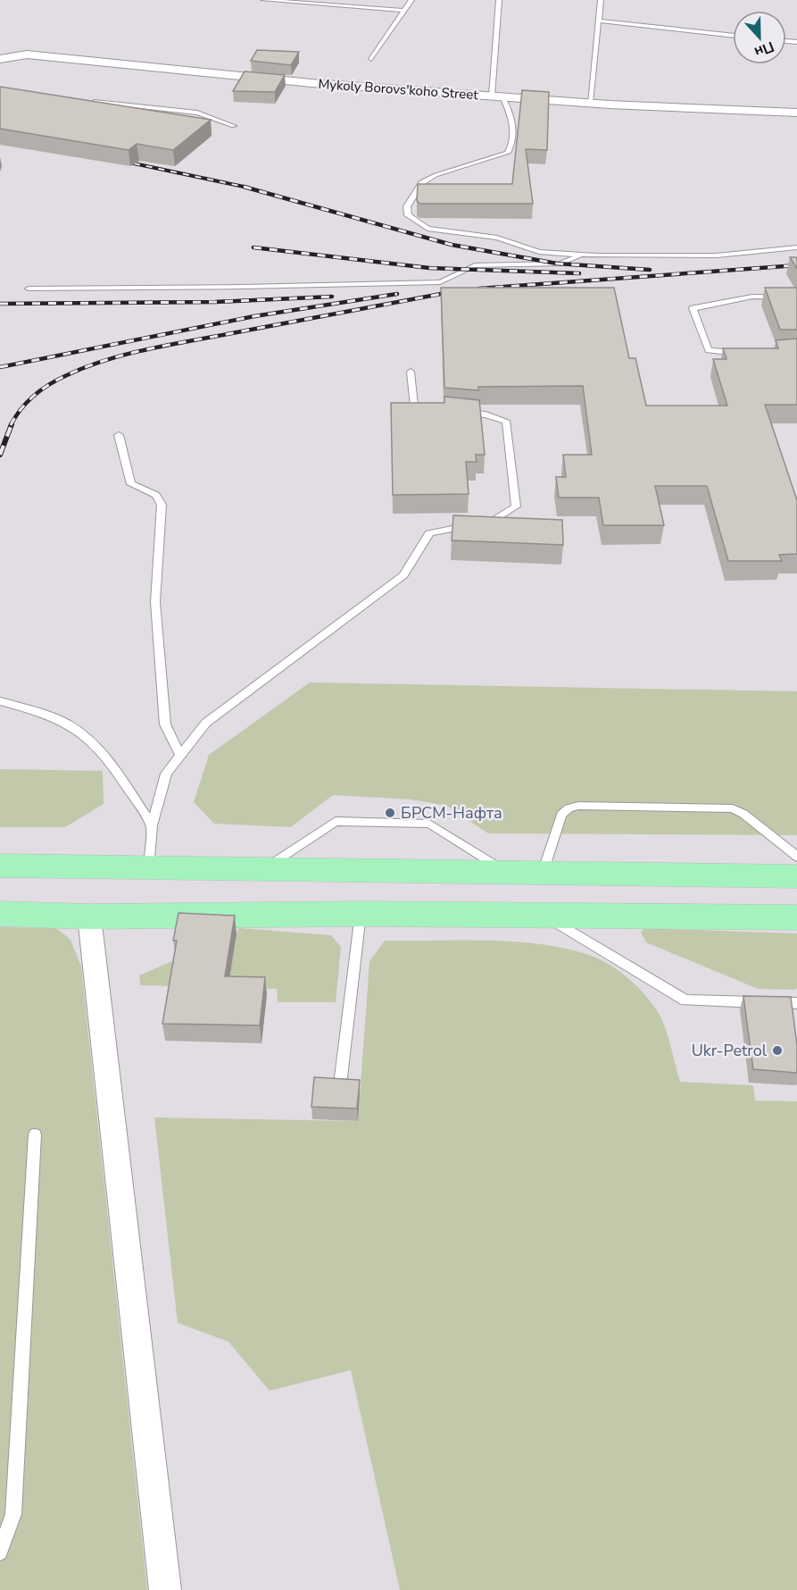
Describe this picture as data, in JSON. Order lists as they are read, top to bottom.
{
  "streets": {
    "street": ["Mykoly Borovs'koho Street"]
  },
  "places": ["БРСМ-Нафта", "Ukr-Petrol"],
  "north": "bottom"
}
